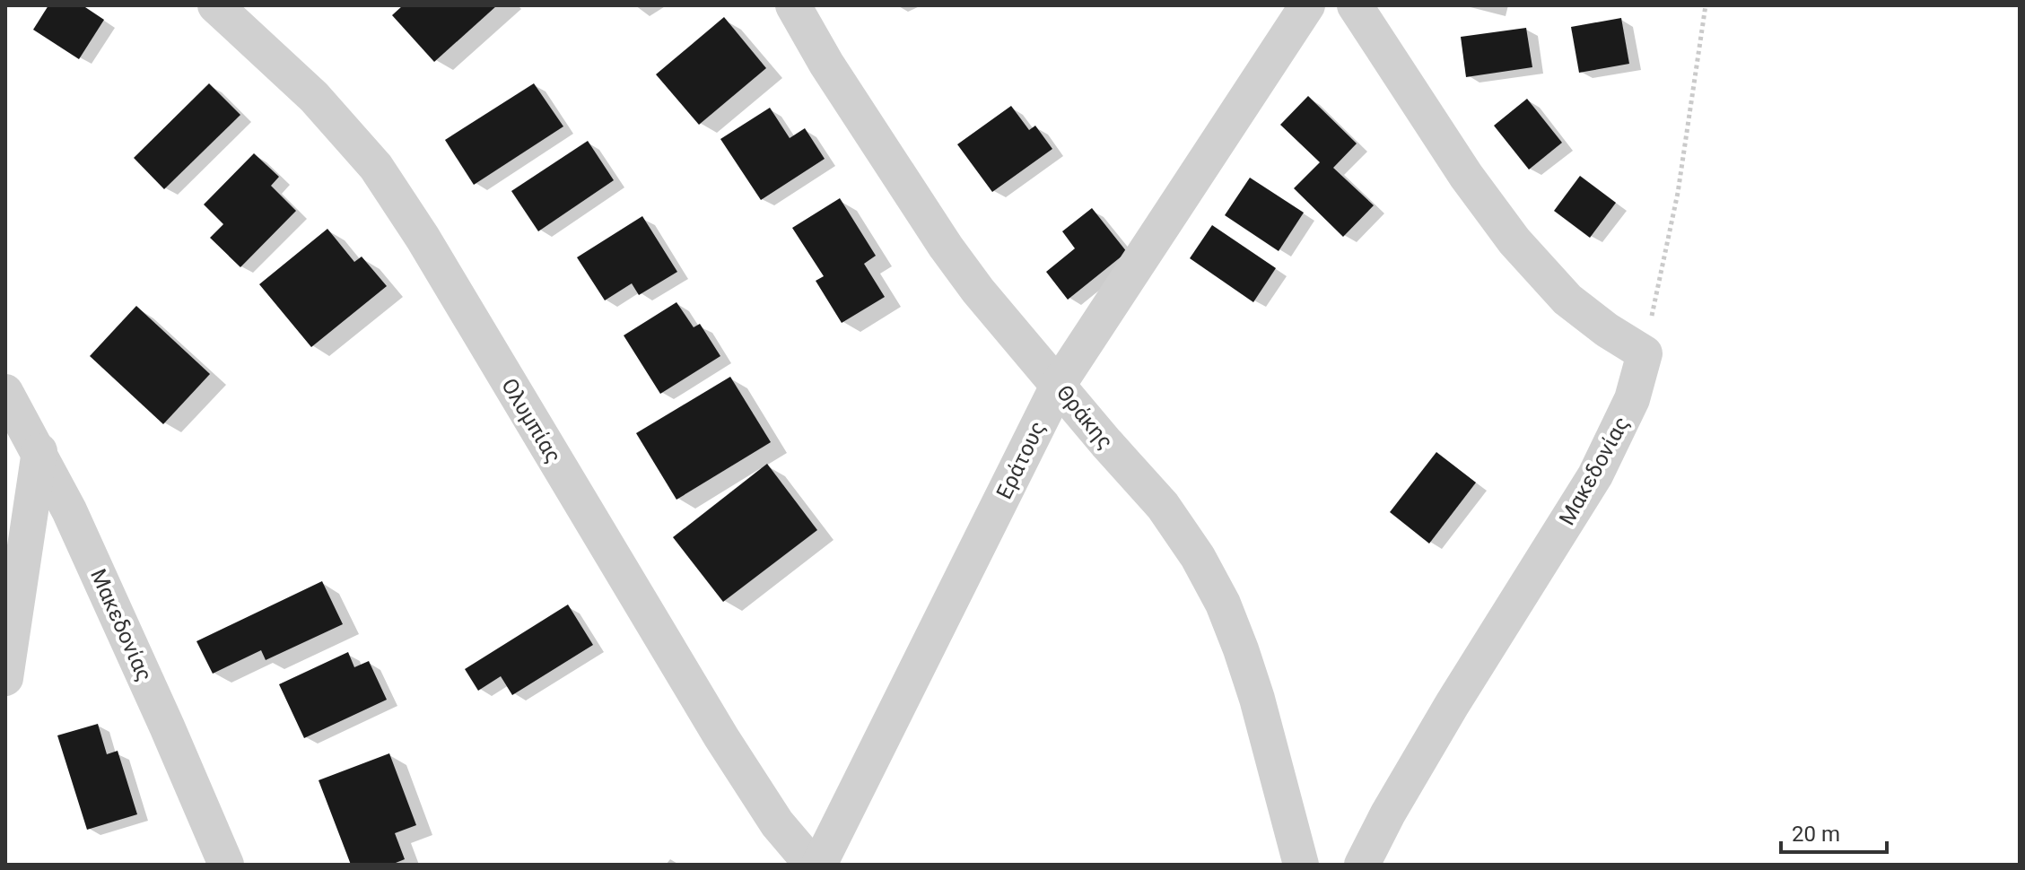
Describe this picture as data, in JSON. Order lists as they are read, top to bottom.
{
  "streets": {
    "street": [
      "Θράκης",
      "Ολυμπίας",
      "Εράτους",
      "Μακεδονίας"
    ]
  },
  "crossings": [
    ["Θράκης", "Εράτους"]
  ],
  "scale_bar": "20 m"
}
